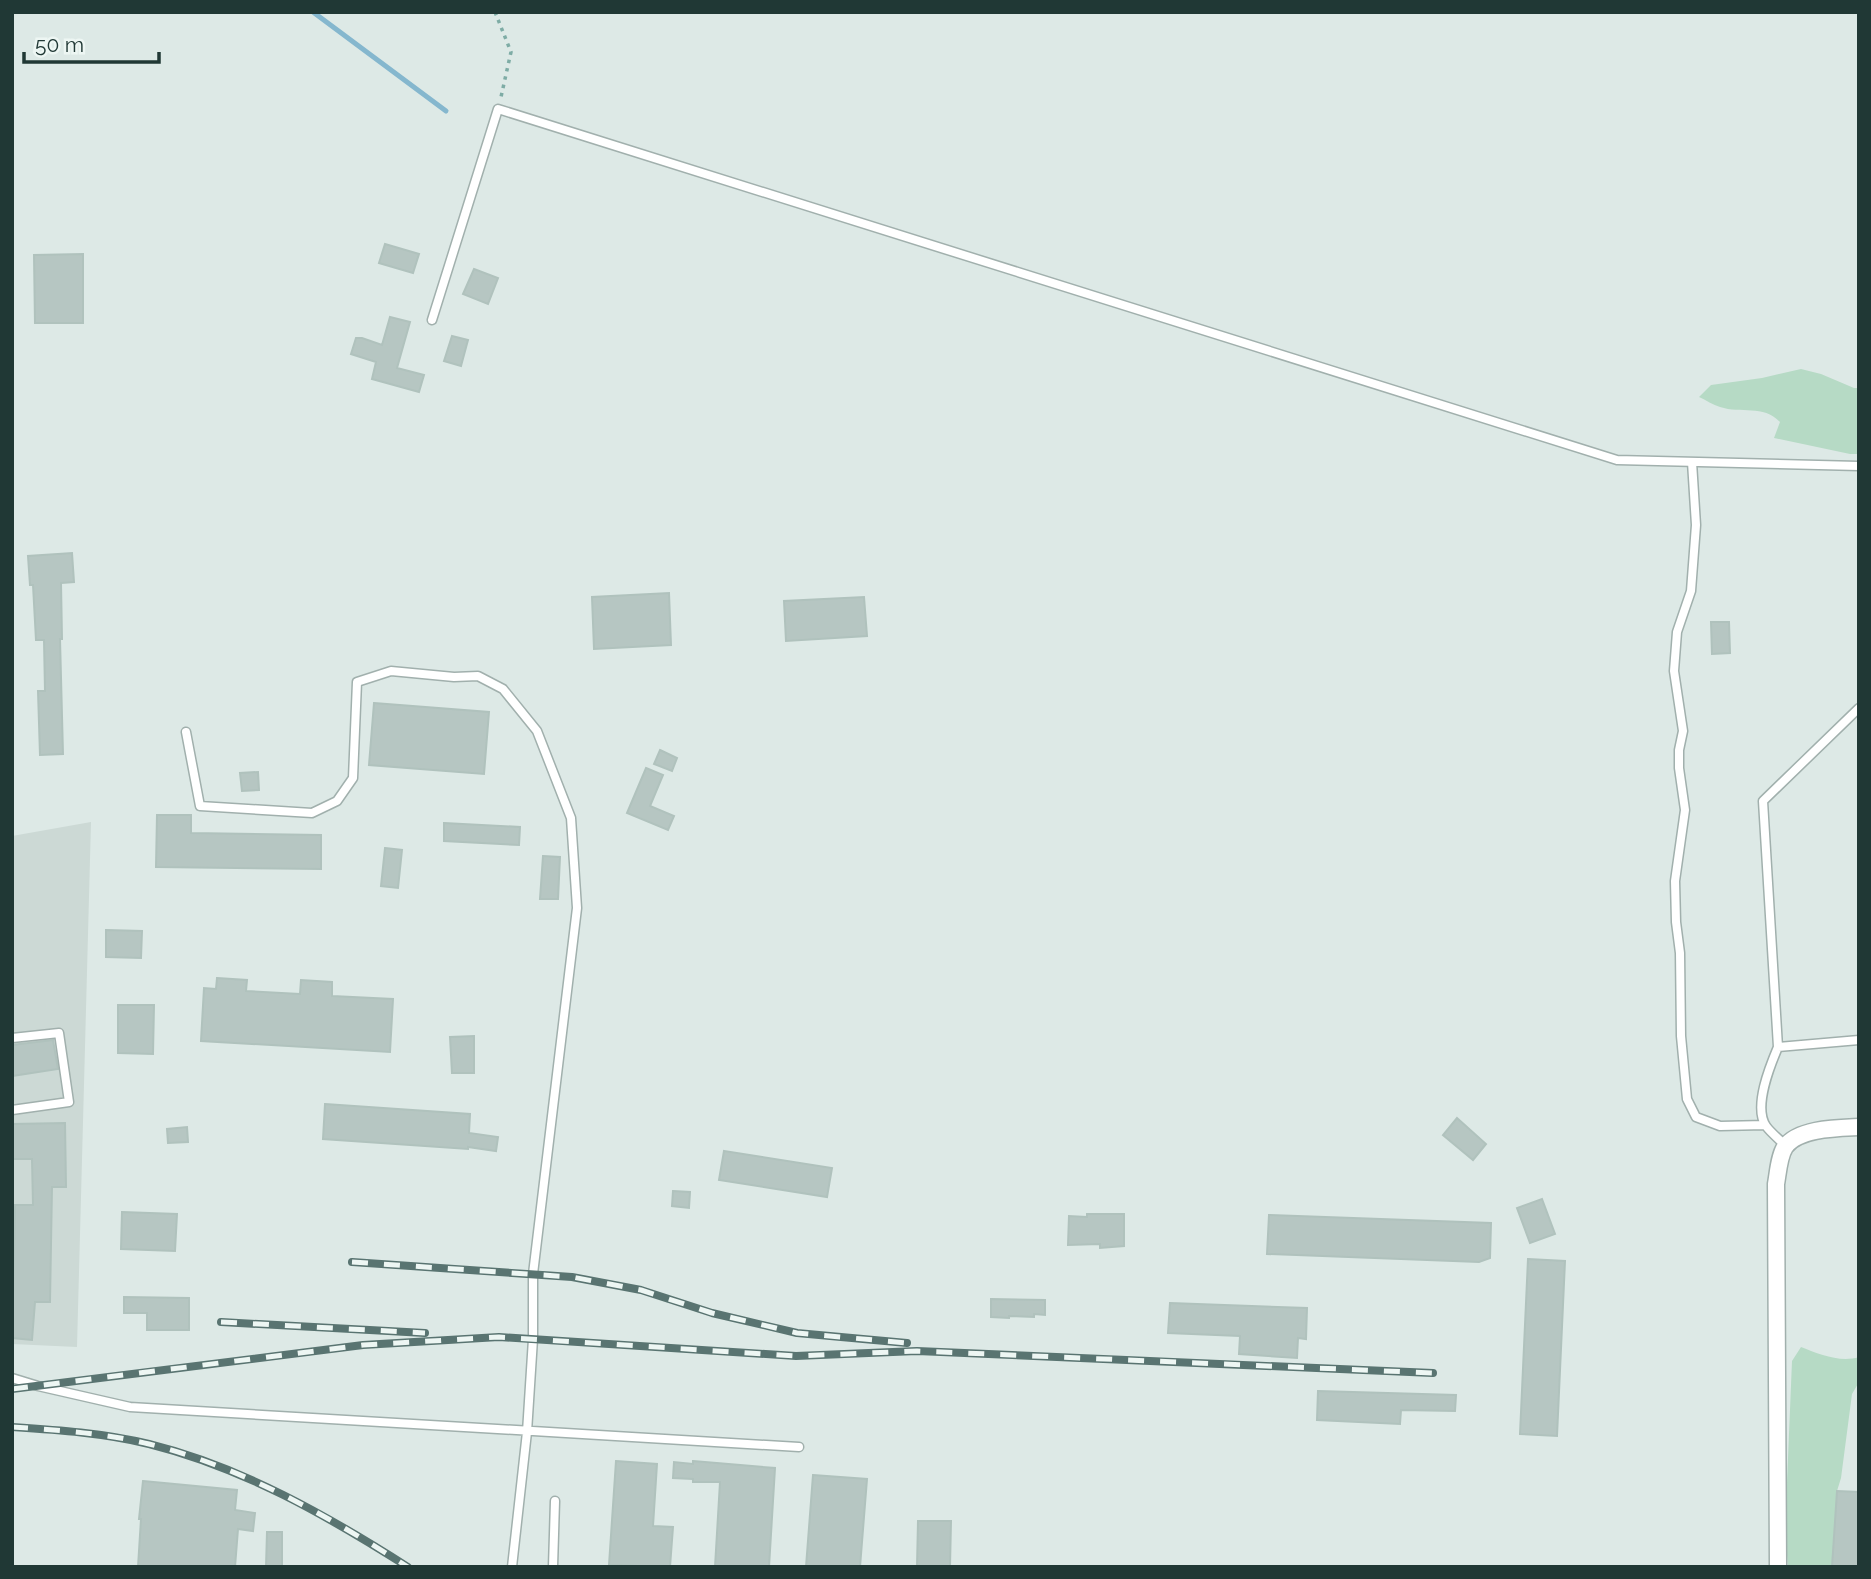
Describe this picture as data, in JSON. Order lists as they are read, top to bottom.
{
  "scale_bar": "50 m"
}
